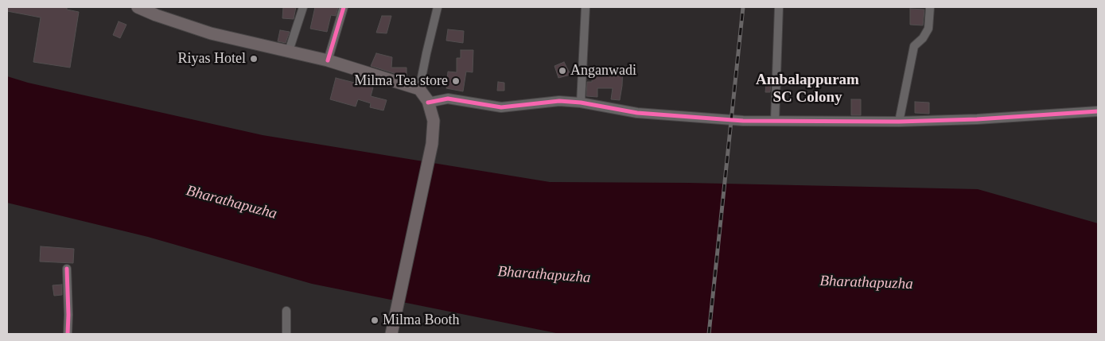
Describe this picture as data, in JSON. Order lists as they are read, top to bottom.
{
  "districts": ["Ambalappuram SC Colony"],
  "water": ["Bharathapuzha"],
  "places": [
    "Riyas Hotel",
    "Anganwadi",
    "Milma Tea store",
    "Milma Booth"
  ]
}
